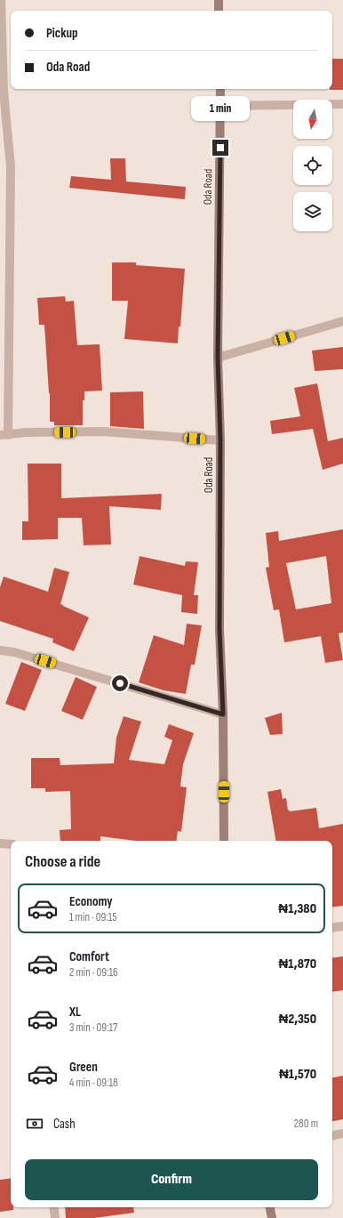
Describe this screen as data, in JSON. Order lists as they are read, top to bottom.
{
  "streets": {
    "street": ["Oda Road"]
  },
  "north": "bottom",
  "page": {
    "banner": ["Pickup", "Oda Road"],
    "bubble": "1 min",
    "heading": "Choose a ride",
    "list": [
      {
        "name": "Economy",
        "note": "1 min · 09:15",
        "value": "₦1,380"
      },
      {
        "name": "Comfort",
        "note": "2 min · 09:16",
        "value": "₦1,870"
      },
      {
        "name": "XL",
        "note": "3 min · 09:17",
        "value": "₦2,350"
      },
      {
        "name": "Green",
        "note": "4 min · 09:18",
        "value": "₦1,570"
      }
    ],
    "pay": ["Cash", "280 m"],
    "buttons": "Confirm"
  }
}
